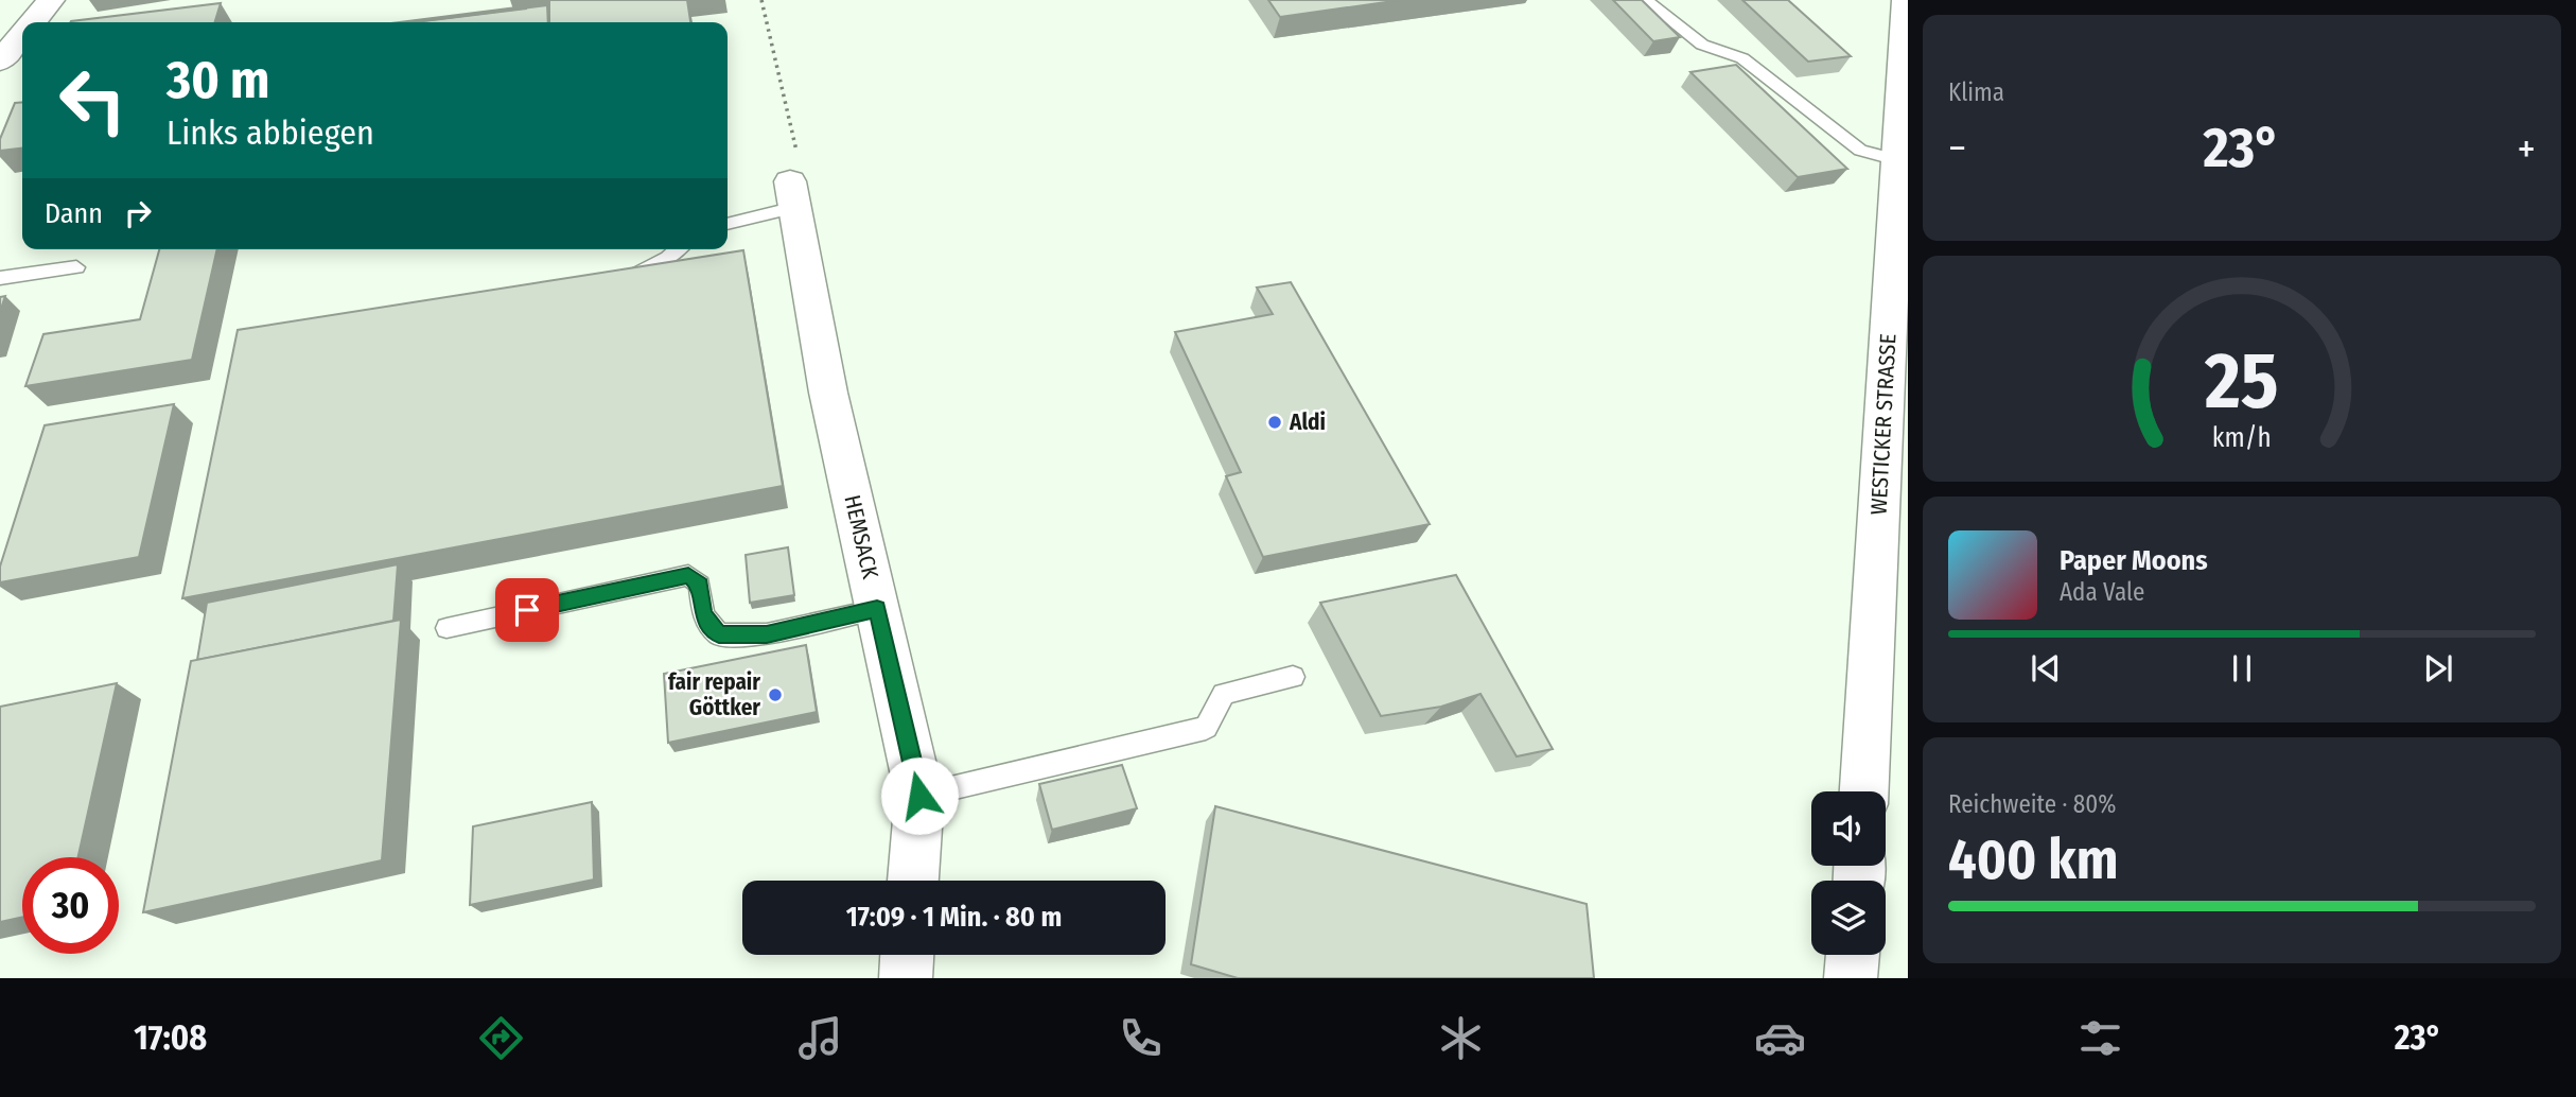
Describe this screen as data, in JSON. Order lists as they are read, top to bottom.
{
  "streets": {
    "street": ["WESTICKER STRASSE", "HEMSACK"]
  },
  "places": ["Aldi", "fair repair Göttker"],
  "page": {
    "tile": [
      "Klima",
      ["Reichweite · 80%", "400 km"]
    ],
    "turn": ["30 m", "Links abbiegen"],
    "heat": ["−", "23°", "+"],
    "then": "Dann",
    "song": ["Paper Moons", "Ada Vale"],
    "limit": "30",
    "trip": "17:09 · 1 Min. · 80 m",
    "tabs": ["17:08", "23°"],
    "gauge": ["25", "km/h"]
  }
}
